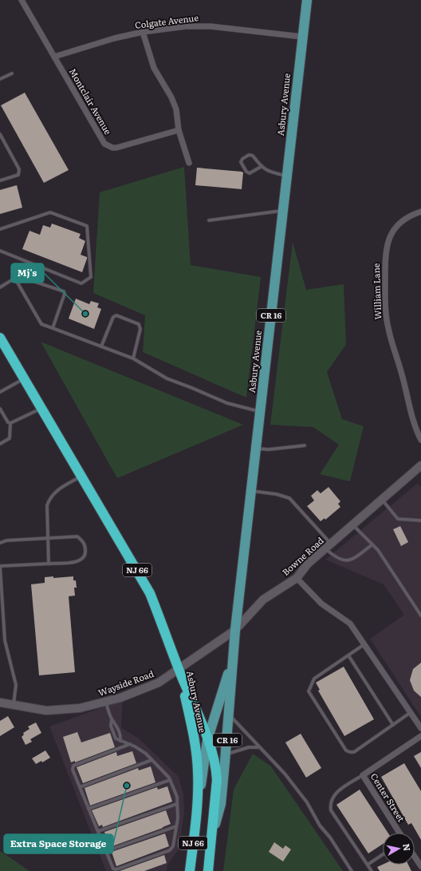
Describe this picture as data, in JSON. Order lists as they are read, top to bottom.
{
  "streets": {
    "highway": ["Asbury Avenue", "NJ 66"],
    "main road": ["CR 16"],
    "street": [
      "Colgate Avenue",
      "Montclair Avenue",
      "William Lane",
      "Bowne Road",
      "Wayside Road",
      "Center Street"
    ]
  },
  "crossings": [
    ["Colgate Avenue", "Montclair Avenue"],
    ["Colgate Avenue", "Asbury Avenue"],
    ["Asbury Avenue", "Bowne Road"],
    ["Asbury Avenue", "NJ 66"],
    ["Asbury Avenue", "Wayside Road"],
    ["Bowne Road", "NJ 66"],
    ["Bowne Road", "Wayside Road"],
    ["NJ 66", "Wayside Road"]
  ],
  "places": ["Mj's", "Extra Space Storage"],
  "north": "right"
}
